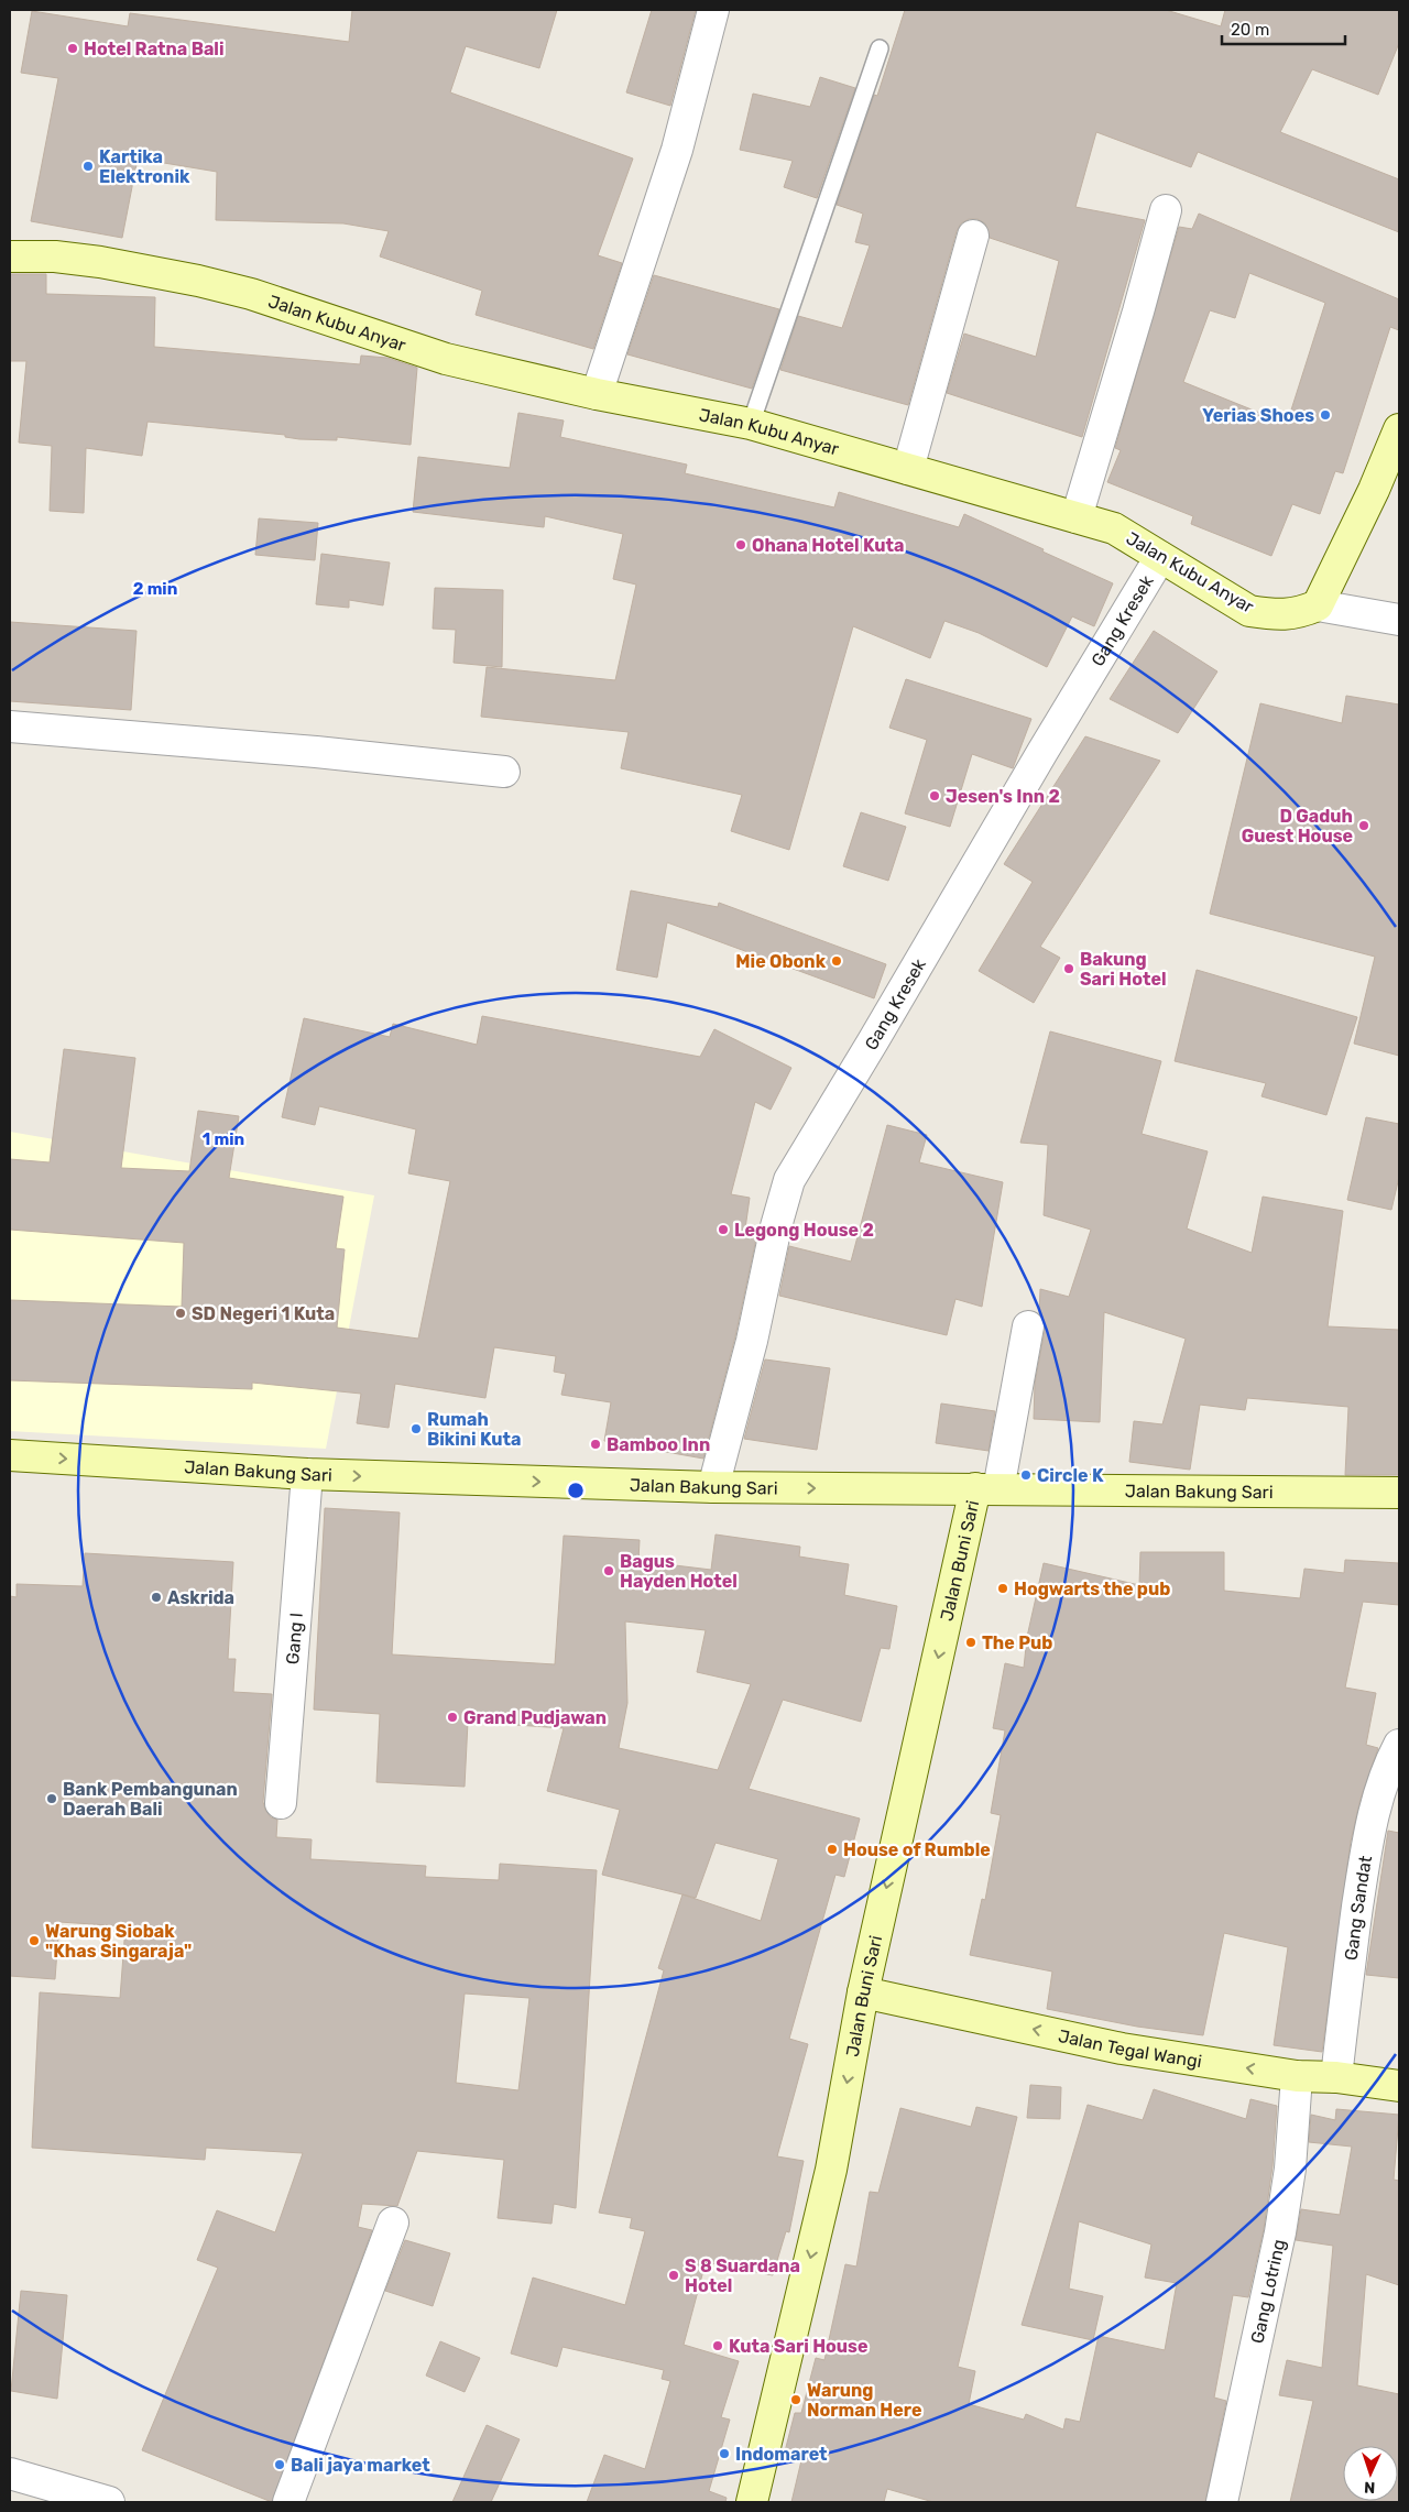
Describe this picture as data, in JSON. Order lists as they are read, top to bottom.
{
  "streets": {
    "main road": [
      "Jalan Kubu Anyar",
      "Jalan Bakung Sari",
      "Jalan Buni Sari",
      "Jalan Tegal Wangi"
    ],
    "street": [
      "Gang Kresek",
      "Gang I",
      "Gang Sandat",
      "Gang Lotring"
    ]
  },
  "crossings": [
    ["Jalan Kubu Anyar", "Gang Kresek"],
    ["Gang Kresek", "Jalan Bakung Sari"],
    ["Jalan Bakung Sari", "Jalan Buni Sari"],
    ["Jalan Bakung Sari", "Gang I"],
    ["Jalan Buni Sari", "Jalan Tegal Wangi"],
    ["Gang Sandat", "Jalan Tegal Wangi"],
    ["Jalan Tegal Wangi", "Gang Lotring"]
  ],
  "one_way": ["Jalan Bakung Sari", "Jalan Buni Sari", "Jalan Tegal Wangi"],
  "places": [
    "Hotel Ratna Bali",
    "Kartika Elektronik",
    "Yerias Shoes",
    "Ohana Hotel Kuta",
    "Jesen's Inn 2",
    "D Gaduh Guest House",
    "Mie Obonk",
    "Bakung Sari Hotel",
    "Legong House 2",
    "SD Negeri 1 Kuta",
    "Rumah Bikini Kuta",
    "Bamboo Inn",
    "Circle K",
    "Bagus Hayden Hotel",
    "Hogwarts the pub",
    "Askrida",
    "The Pub",
    "Grand Pudjawan",
    "Bank Pembangunan Daerah Bali",
    "House of Rumble",
    "Warung Siobak \"Khas Singaraja\"",
    "S 8 Suardana Hotel",
    "Kuta Sari House",
    "Warung Norman Here",
    "Indomaret",
    "Bali jaya market"
  ],
  "scale_bar": "20 m",
  "north": "bottom",
  "rings": ["2 min", "1 min"]
}
